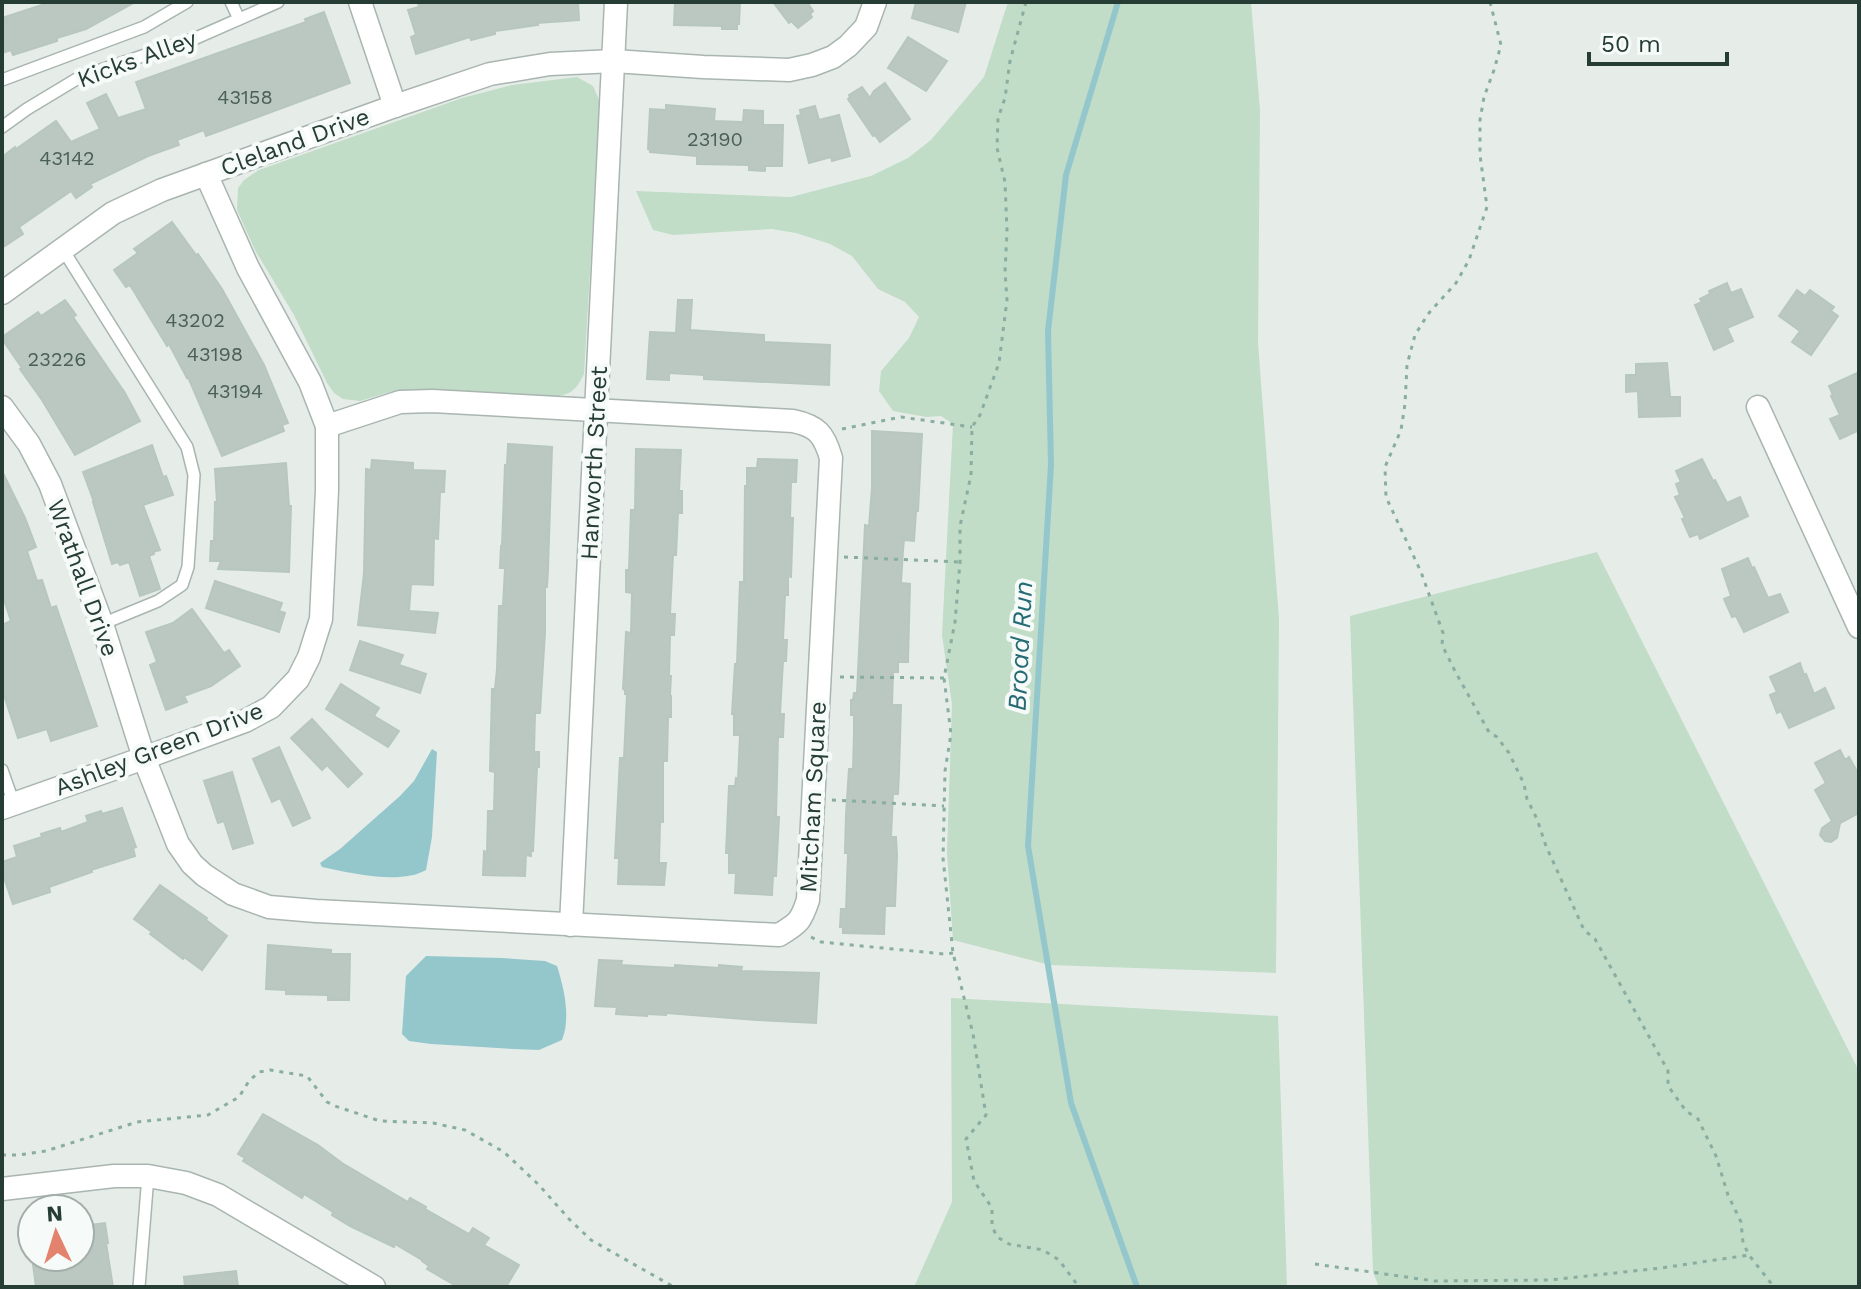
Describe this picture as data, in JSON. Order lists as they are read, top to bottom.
{
  "streets": {
    "street": [
      "Cleland Drive",
      "Hanworth Street",
      "Wrathall Drive",
      "Ashley Green Drive",
      "Mitcham Square"
    ],
    "lane": ["Kicks Alley"]
  },
  "crossings": [
    ["Cleland Drive", "Hanworth Street"],
    ["Cleland Drive", "Ashley Green Drive"],
    ["Hanworth Street", "Mitcham Square"],
    ["Wrathall Drive", "Ashley Green Drive"],
    ["Wrathall Drive", "Mitcham Square"],
    ["Ashley Green Drive", "Mitcham Square"]
  ],
  "water": ["Broad Run"],
  "house_numbers": [
    "43158",
    "23190",
    "43142",
    "43202",
    "43198",
    "23226",
    "43194"
  ],
  "scale_bar": "50 m",
  "north": "top"
}
